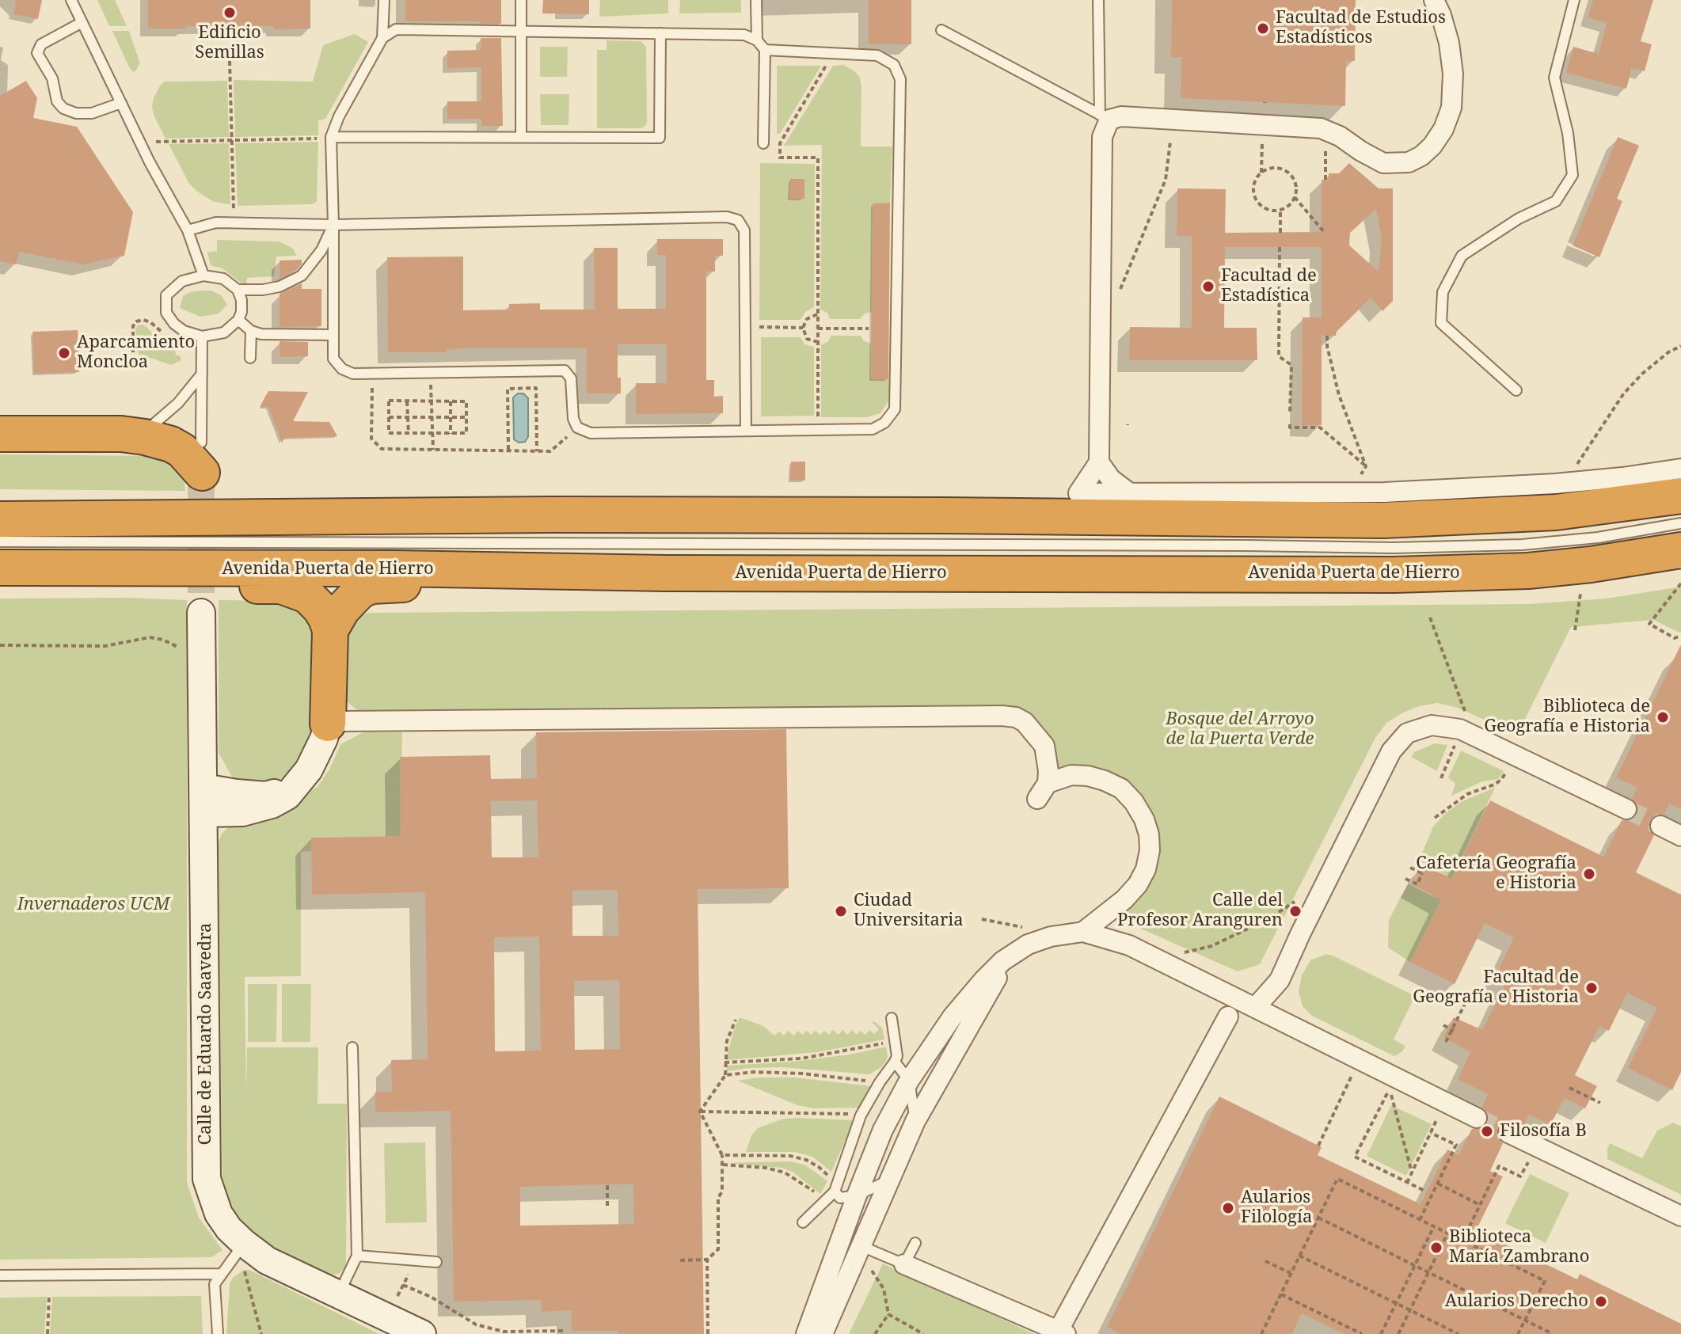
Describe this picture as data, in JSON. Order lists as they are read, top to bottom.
{
  "streets": {
    "highway": ["Avenida Puerta de Hierro"],
    "street": ["Calle de Eduardo Saavedra"]
  },
  "parks": ["Bosque del Arroyo de la Puerta Verde", "Invernaderos UCM"],
  "places": [
    "Edificio Semillas",
    "Facultad de Estudios Estadísticos",
    "Facultad de Estadística",
    "Aparcamiento Moncloa",
    "Biblioteca de Geografía e Historia",
    "Cafetería Geografía e Historia",
    "Ciudad Universitaria",
    "Calle del Profesor Aranguren",
    "Facultad de Geografía e Historia",
    "Filosofía B",
    "Aularios Filología",
    "Biblioteca María Zambrano",
    "Aularios Derecho"
  ]
}
